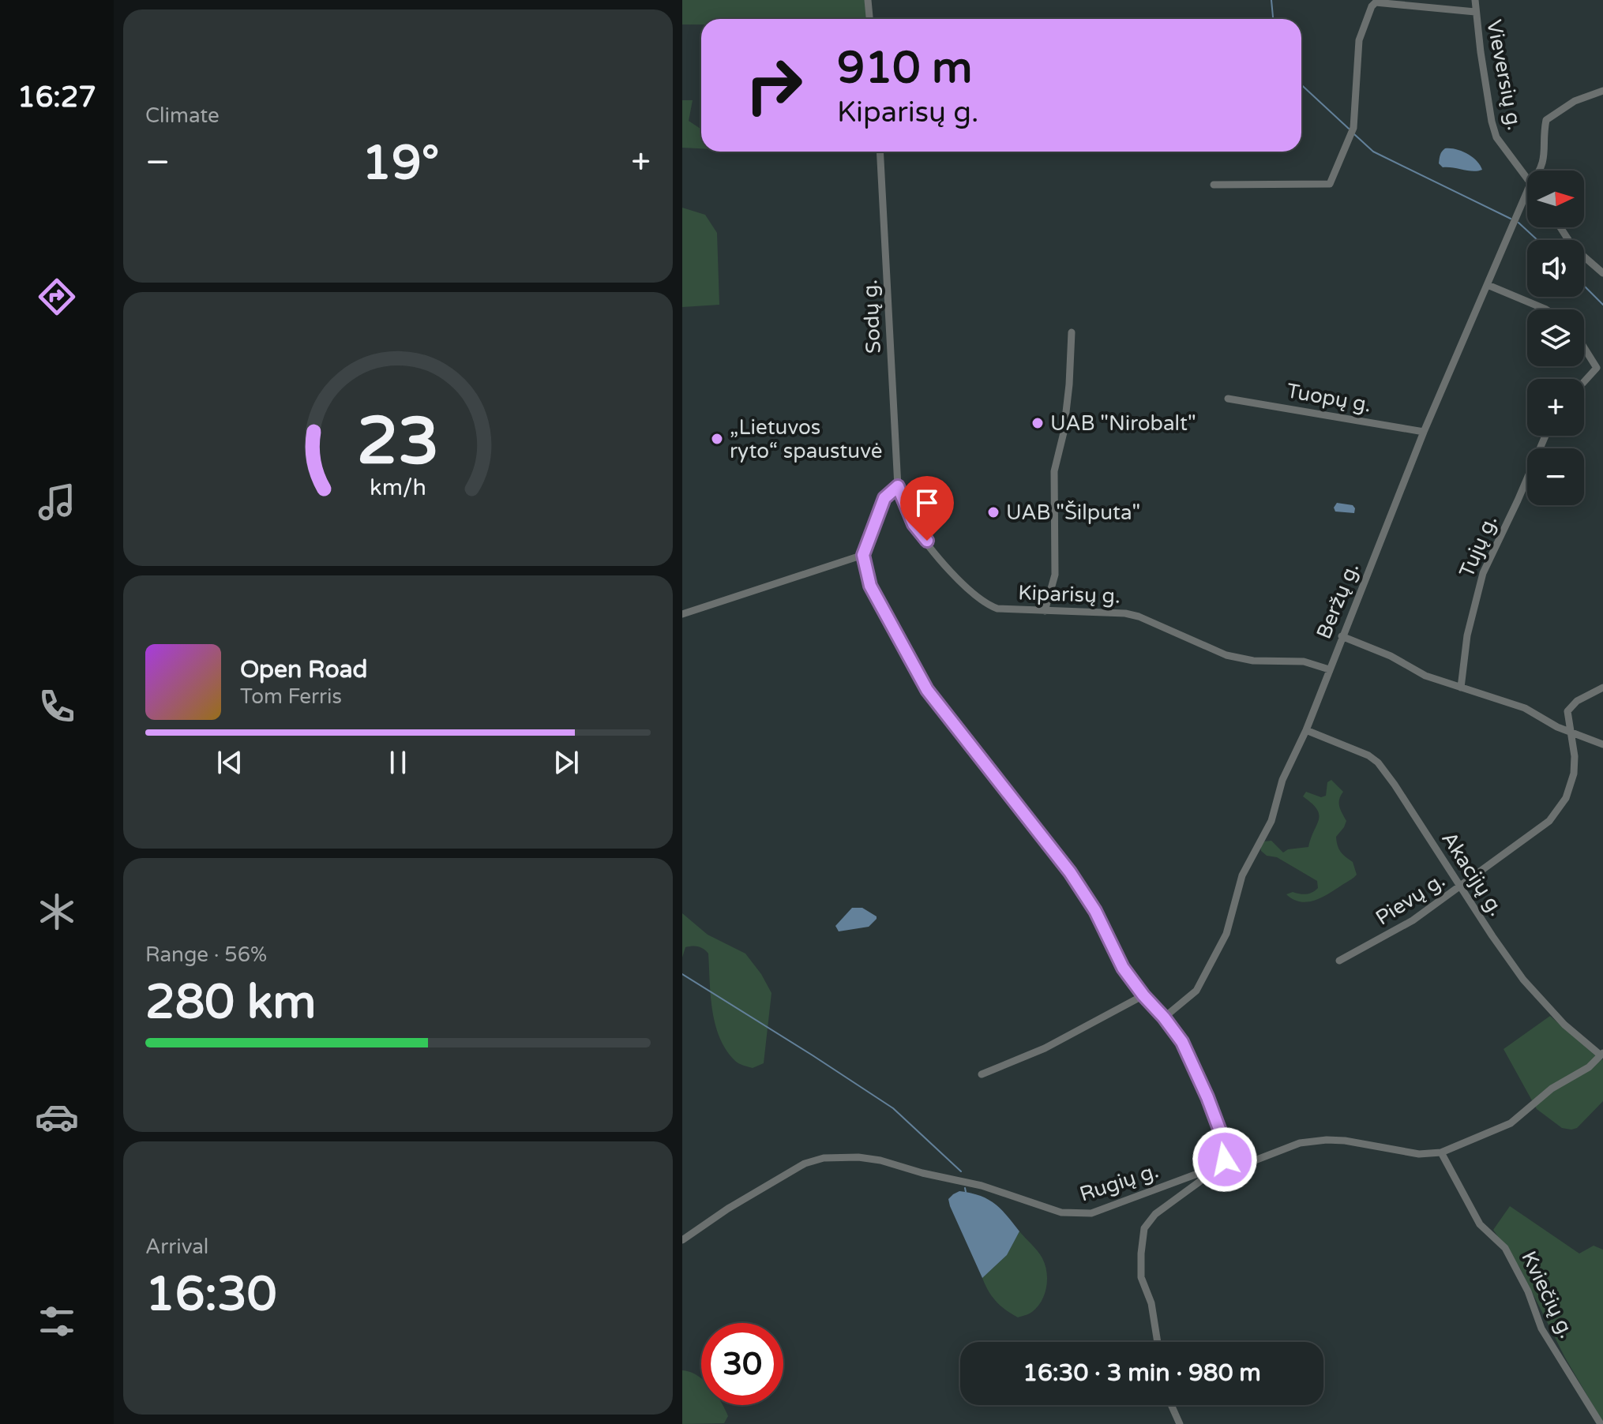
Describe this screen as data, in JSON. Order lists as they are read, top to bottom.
{
  "streets": {
    "street": [
      "Vieversių g.",
      "Sodų g.",
      "Tuopų g.",
      "Tujų g.",
      "Kiparisų g.",
      "Beržų g.",
      "Akacijų g.",
      "Pievų g.",
      "Rugių g.",
      "Kviečių g."
    ]
  },
  "crossings": [
    ["Sodų g.", "Kiparisų g."],
    ["Tuopų g.", "Beržų g."],
    ["Kiparisų g.", "Beržų g."],
    ["Beržų g.", "Akacijų g."],
    ["Akacijų g.", "Pievų g."],
    ["Akacijų g.", "Kviečių g."]
  ],
  "places": ["UAB \"Nirobalt\"", "„Lietuvos ryto“ spaustuvė", "UAB \"Šilputa\""],
  "north": "right",
  "page": {
    "tabs": "16:27",
    "tile": [
      "Climate",
      ["Range · 56%", "280 km"],
      ["Arrival", "16:30"]
    ],
    "turn": ["910 m", "Kiparisų g."],
    "heat": ["−", "19°", "+"],
    "map_buttons": ["+", "−"],
    "song": ["Open Road", "Tom Ferris"],
    "limit": "30",
    "trip": "16:30 · 3 min · 980 m",
    "gauge": ["23", "km/h"]
  }
}
